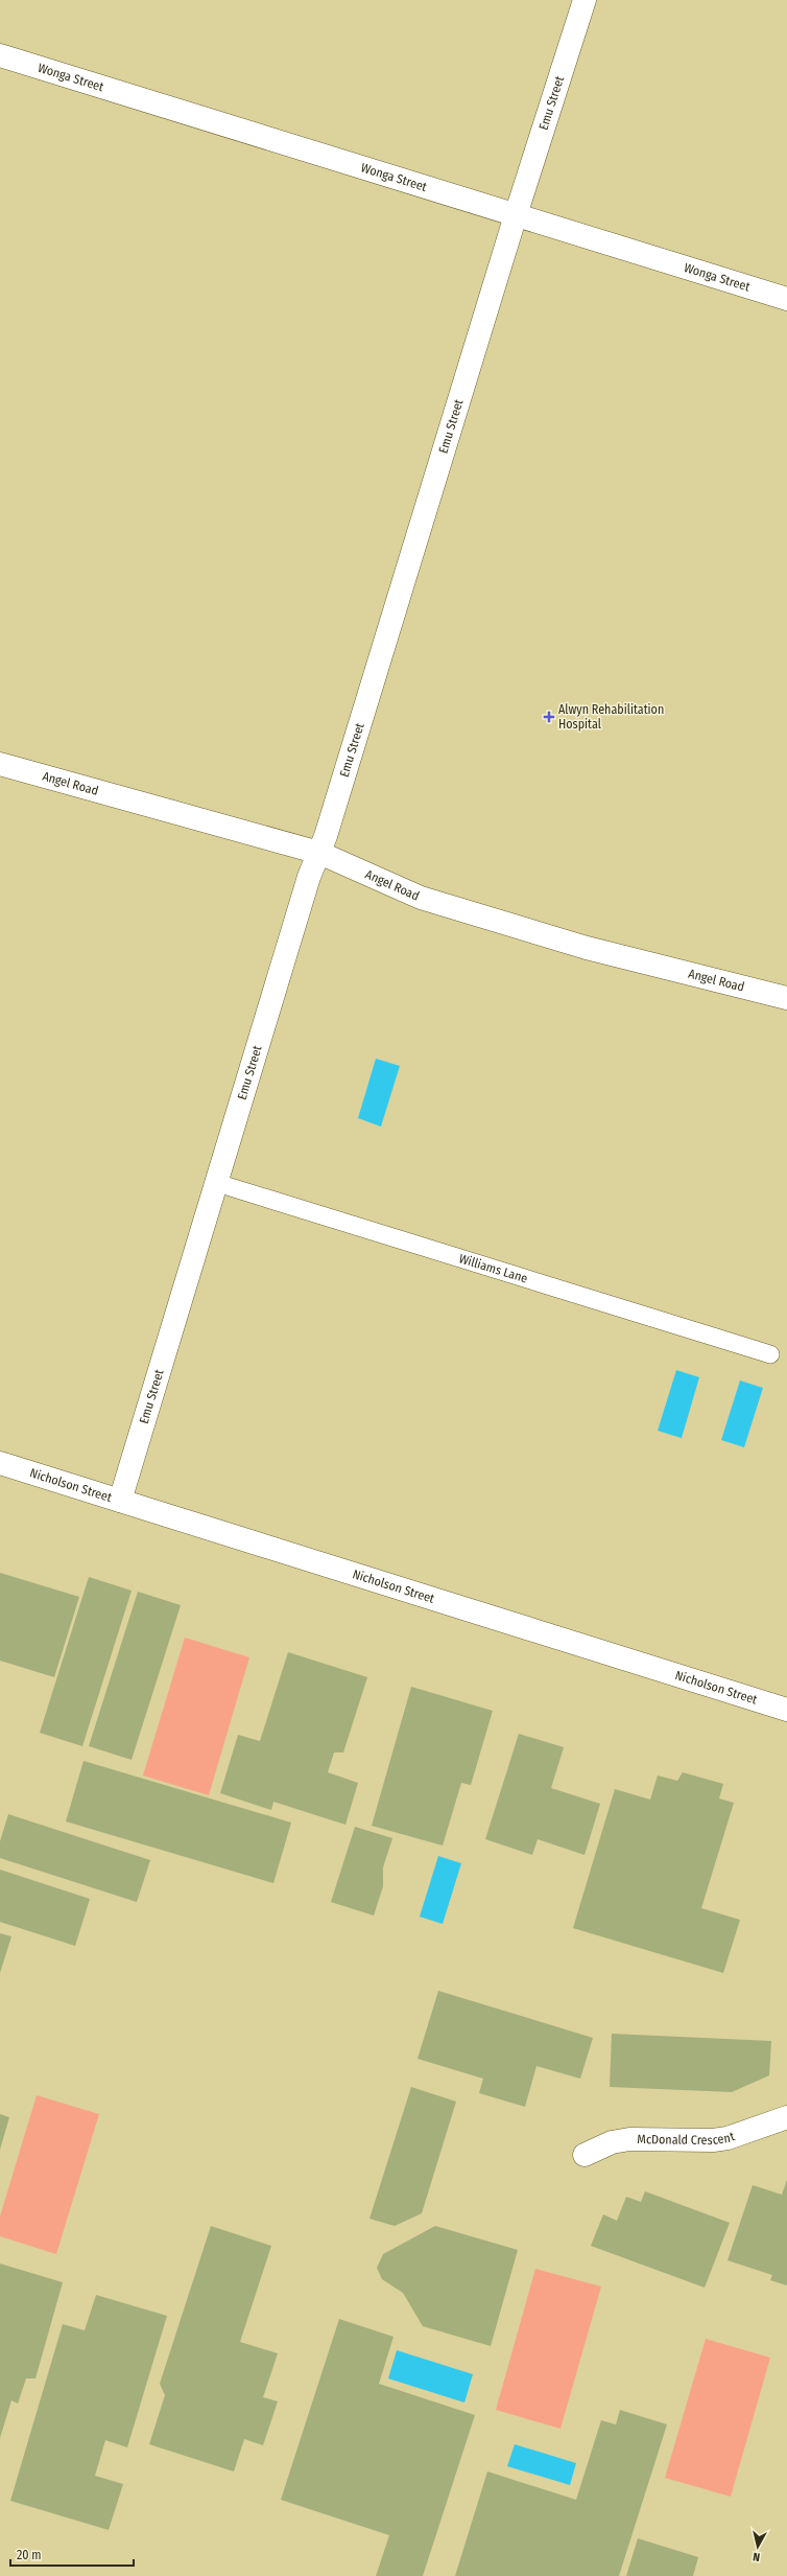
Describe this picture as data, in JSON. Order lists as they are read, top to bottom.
{
  "streets": {
    "street": [
      "Wonga Street",
      "Emu Street",
      "Angel Road",
      "Nicholson Street",
      "McDonald Crescent"
    ],
    "lane": ["Williams Lane"]
  },
  "crossings": [
    ["Wonga Street", "Emu Street"],
    ["Emu Street", "Angel Road"],
    ["Emu Street", "Williams Lane"],
    ["Emu Street", "Nicholson Street"]
  ],
  "places": {
    "health": ["Alwyn Rehabilitation Hospital"]
  },
  "scale_bar": "20 m",
  "north": "bottom"
}
